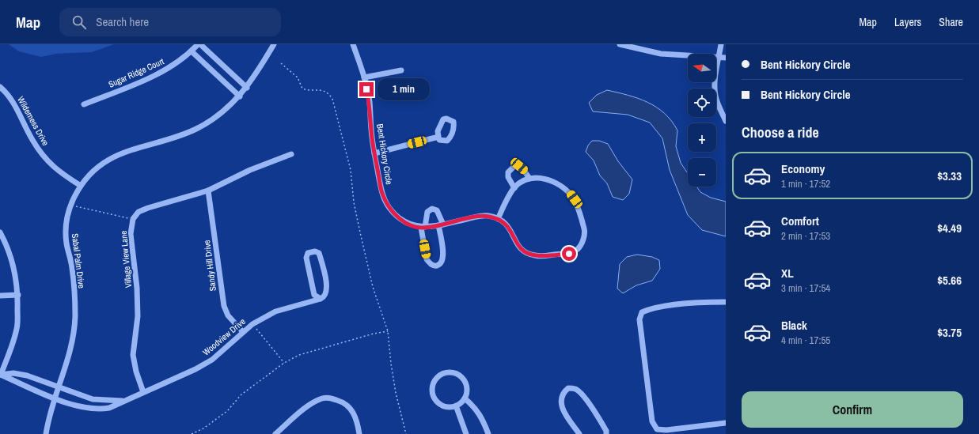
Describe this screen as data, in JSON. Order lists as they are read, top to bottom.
{
  "streets": {
    "street": [
      "Sugar Ridge Court",
      "Wilderness Drive",
      "Bent Hickory Circle",
      "Village View Lane",
      "Sabal Palm Drive",
      "Sandy Hill Drive",
      "Woodview Drive"
    ]
  },
  "crossings": [
    ["Wilderness Drive", "Sabal Palm Drive"],
    ["Village View Lane", "Sandy Hill Drive"],
    ["Village View Lane", "Woodview Drive"],
    ["Sabal Palm Drive", "Woodview Drive"],
    ["Sandy Hill Drive", "Woodview Drive"]
  ],
  "north": "left",
  "page": {
    "header": "Map",
    "search": "Search here",
    "nav": ["Map", "Layers", "Share"],
    "banner": ["Bent Hickory Circle", "Bent Hickory Circle"],
    "map_buttons": ["+", "−"],
    "bubble": "1 min",
    "heading": "Choose a ride",
    "list": [
      {
        "name": "Economy",
        "note": "1 min · 17:52",
        "value": "$3.33"
      },
      {
        "name": "Comfort",
        "note": "2 min · 17:53",
        "value": "$4.49"
      },
      {
        "name": "XL",
        "note": "3 min · 17:54",
        "value": "$5.66"
      },
      {
        "name": "Black",
        "note": "4 min · 17:55",
        "value": "$3.75"
      }
    ],
    "buttons": "Confirm"
  }
}
